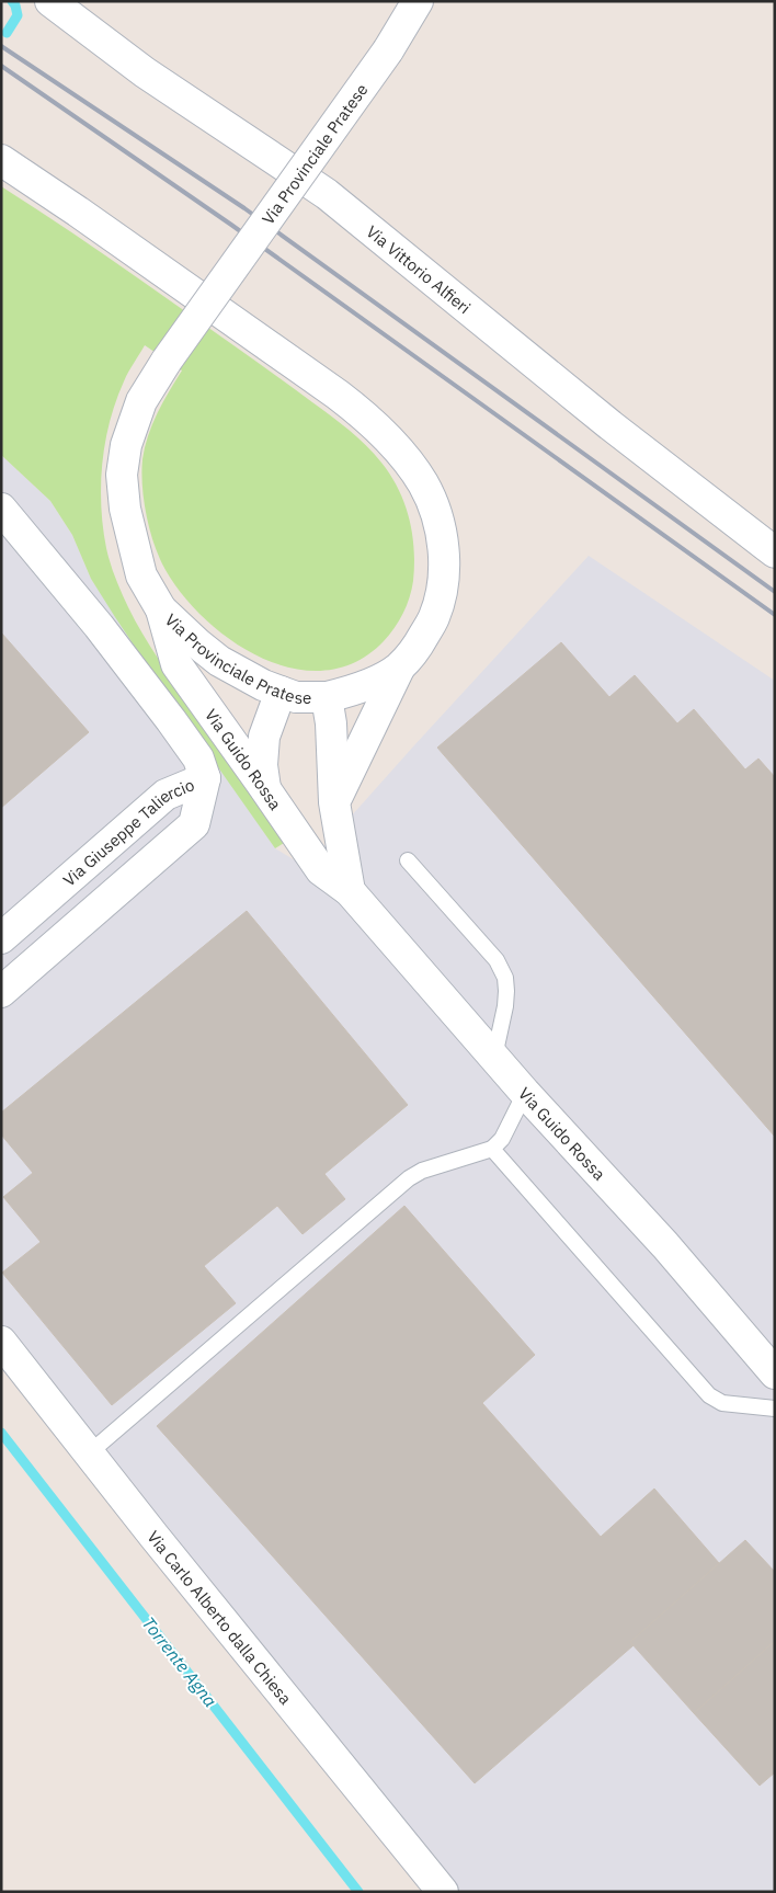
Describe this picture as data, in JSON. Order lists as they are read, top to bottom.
{
  "streets": {
    "street": [
      "Via Provinciale Pratese",
      "Via Vittorio Alfieri",
      "Via Guido Rossa",
      "Via Giuseppe Taliercio",
      "Via Carlo Alberto dalla Chiesa"
    ]
  },
  "crossings": [
    ["Via Provinciale Pratese", "Via Guido Rossa"]
  ],
  "water": ["Torrente Agna"]
}
